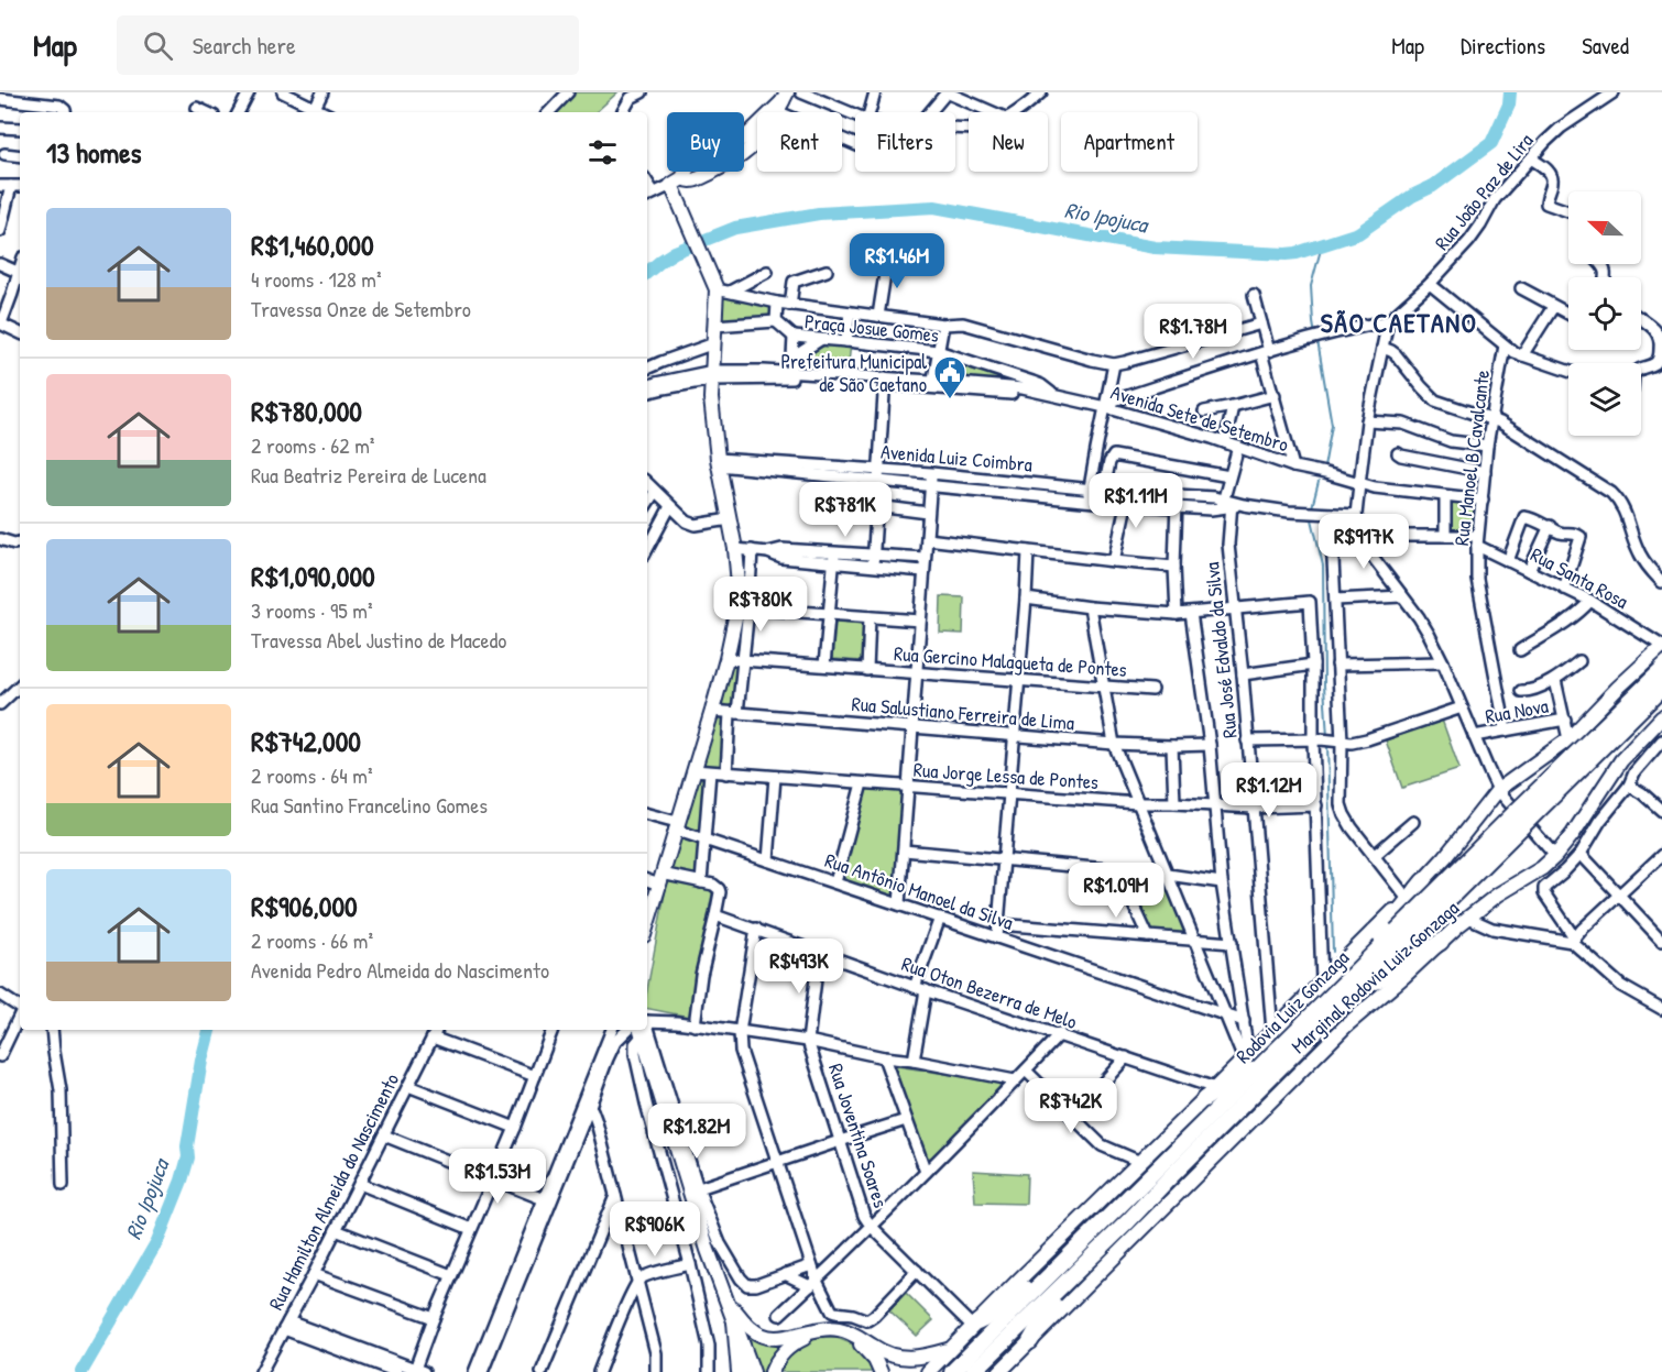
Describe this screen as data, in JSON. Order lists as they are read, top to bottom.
{
  "streets": {
    "highway": ["Rodovia Luiz Gonzaga"],
    "main road": ["Marginal Rodovia Luiz Gonzaga"],
    "street": [
      "Rua João Paz de Lira",
      "Praça Josue Gomes",
      "Avenida Sete de Setembro",
      "Avenida Luiz Coimbra",
      "Rua Manoel B Cavalcante",
      "Rua Santa Rosa",
      "Rua José Edvaldo da Silva",
      "Rua Gercino Malagueta de Pontes",
      "Rua Nova",
      "Rua Salustiano Ferreira de Lima",
      "Rua Jorge Lessa de Pontes",
      "Rua Antônio Manoel da Silva",
      "Rua Oton Bezerra de Melo",
      "Rua Joventina Soares",
      "Rua Hamilton Almeida do Nascimento"
    ]
  },
  "crossings": [
    ["Praça Josue Gomes", "Avenida Sete de Setembro"],
    ["Avenida Sete de Setembro", "Rua Manoel B Cavalcante"],
    ["Avenida Sete de Setembro", "Rua José Edvaldo da Silva"],
    ["Avenida Luiz Coimbra", "Rua José Edvaldo da Silva"],
    ["Rua Manoel B Cavalcante", "Rua Santa Rosa"],
    ["Rua Manoel B Cavalcante", "Rua Nova"],
    ["Rua Santa Rosa", "Marginal Rodovia Luiz Gonzaga"],
    ["Rua José Edvaldo da Silva", "Rua Jorge Lessa de Pontes"],
    ["Rua José Edvaldo da Silva", "Marginal Rodovia Luiz Gonzaga"],
    ["Marginal Rodovia Luiz Gonzaga", "Rua Oton Bezerra de Melo"],
    ["Marginal Rodovia Luiz Gonzaga", "Rua Joventina Soares"],
    ["Rua Oton Bezerra de Melo", "Rua Joventina Soares"]
  ],
  "districts": ["SÃO CAETANO"],
  "water": ["Rio Ipojuca"],
  "places": {
    "public building": ["Prefeitura Municipal de São Caetano"]
  },
  "north": "left",
  "page": {
    "header": "Map",
    "search": "Search here",
    "nav": ["Map", "Directions", "Saved"],
    "chip": [
      "Buy",
      "Rent",
      "Filters",
      "New",
      "Apartment"
    ],
    "heading": "13 homes",
    "list": [
      {
        "name": "R$1,460,000",
        "note": "4 rooms · 128 m² · Travessa Onze de Setembro"
      },
      {
        "name": "R$780,000",
        "note": "2 rooms · 62 m² · Rua Beatriz Pereira de Lucena"
      },
      {
        "name": "R$1,090,000",
        "note": "3 rooms · 95 m² · Travessa Abel Justino de Macedo"
      },
      {
        "name": "R$742,000",
        "note": "2 rooms · 64 m² · Rua Santino Francelino Gomes"
      },
      {
        "name": "R$906,000",
        "note": "2 rooms · 66 m² · Avenida Pedro Almeida do Nascimento"
      }
    ],
    "price": [
      "R$1.46M",
      "R$1.78M",
      "R$1.11M",
      "R$781K",
      "R$917K",
      "R$780K",
      "R$1.12M",
      "R$1.09M",
      "R$493K",
      "R$742K",
      "R$1.82M",
      "R$1.53M",
      "R$906K"
    ]
  }
}
